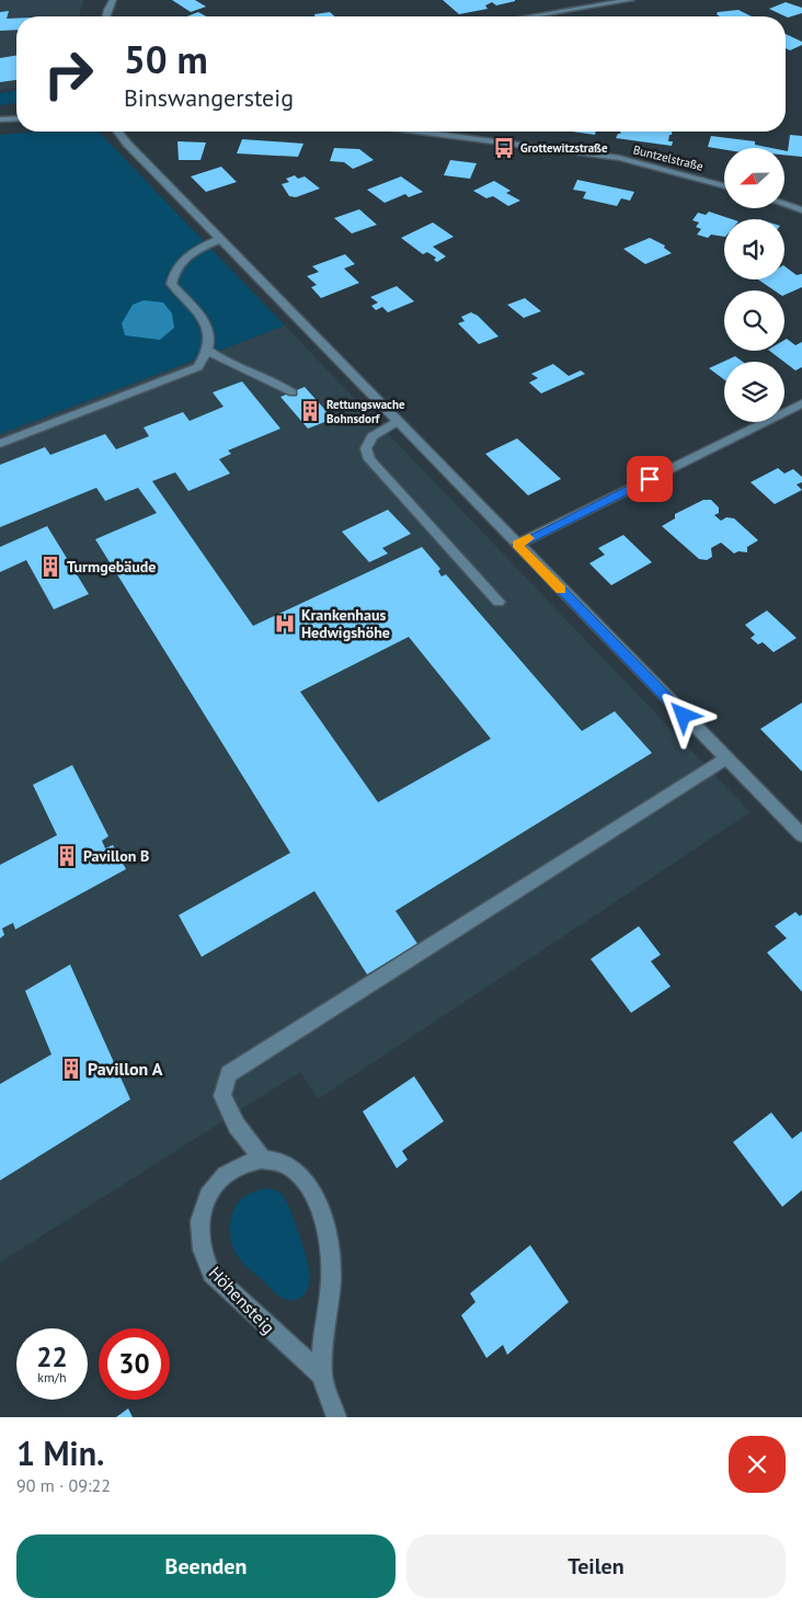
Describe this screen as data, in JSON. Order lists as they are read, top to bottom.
{
  "streets": {
    "street": ["Buntzelstraße", "Höhensteig"]
  },
  "places": {
    "bus stop": ["Grottewitzstraße"],
    "building": [
      "Rettungswache Bohnsdorf",
      "Turmgebäude",
      "Pavillon B",
      "Pavillon A"
    ],
    "hospital": ["Krankenhaus Hedwigshöhe"]
  },
  "north": "left",
  "page": {
    "turn": ["50 m", "Binswangersteig"],
    "speed": "22 km/h",
    "limit": "30",
    "heading": ["1 Min.", "90 m · 09:22"],
    "buttons": ["Beenden", "Teilen"]
  }
}
